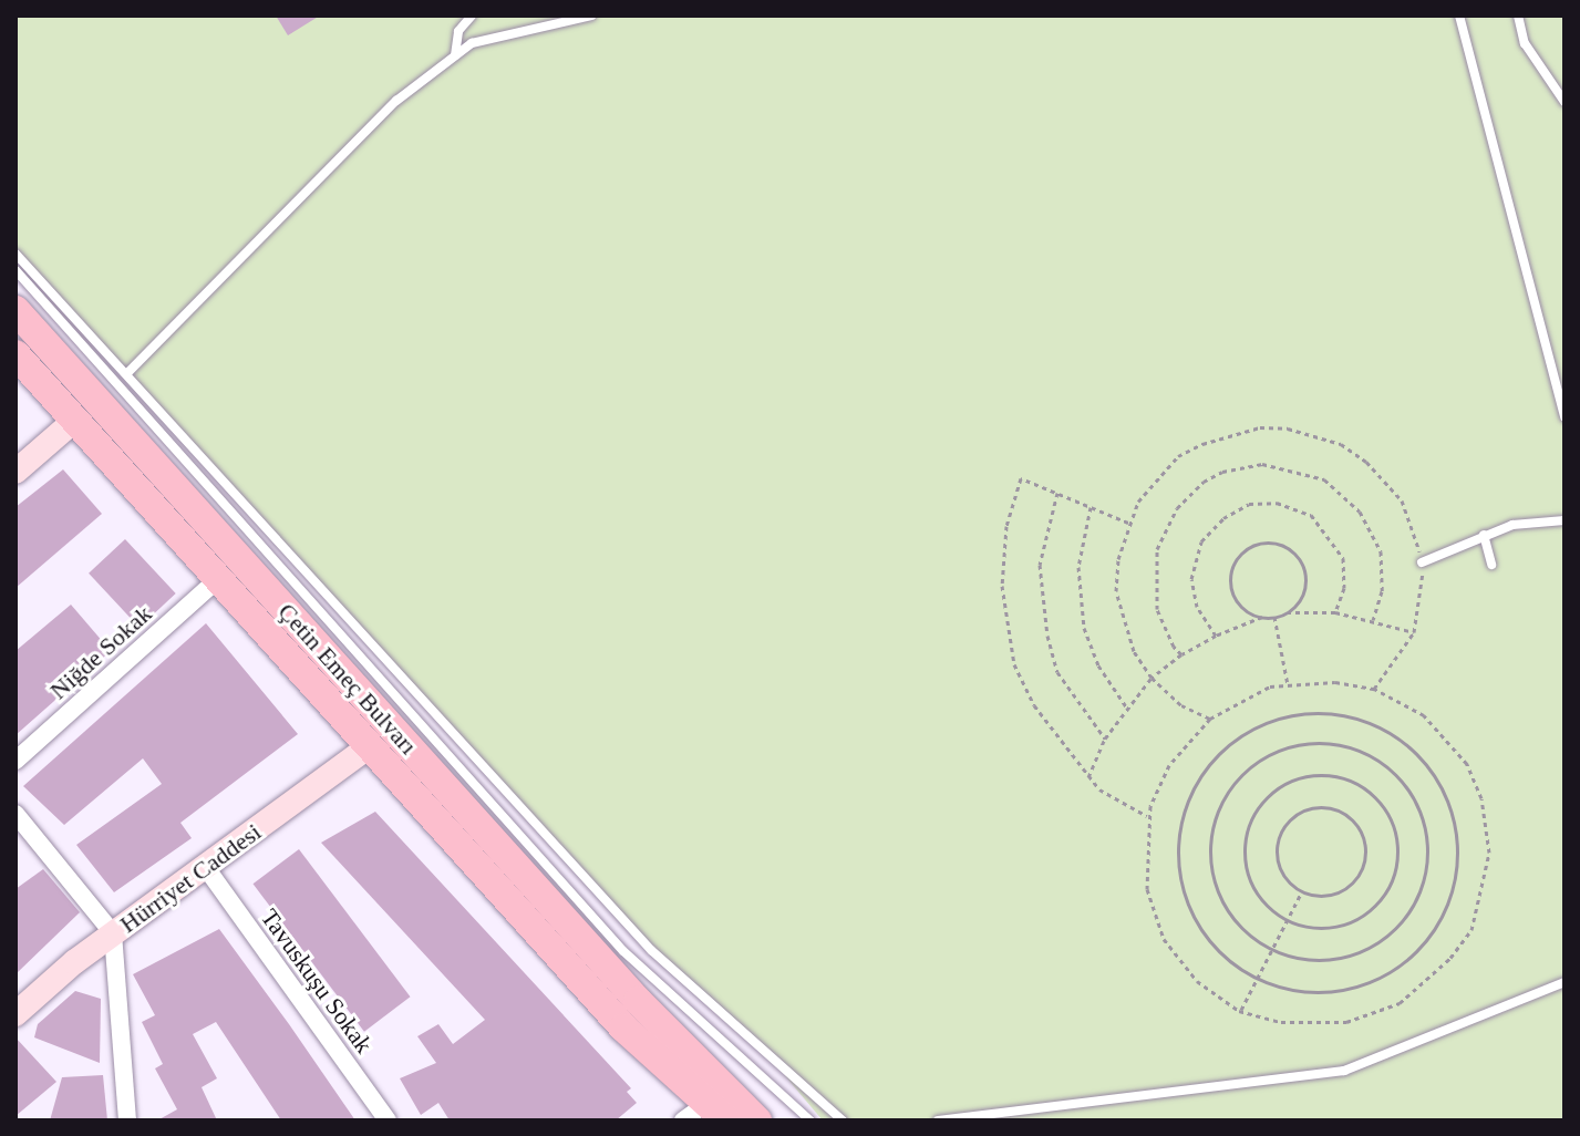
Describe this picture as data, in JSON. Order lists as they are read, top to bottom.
{
  "streets": {
    "main road": ["Çetin Emeç Bulvarı"],
    "street": ["Niğde Sokak", "Hürriyet Caddesi", "Tavuskuşu Sokak"]
  },
  "crossings": [
    ["Niğde Sokak", "Çetin Emeç Bulvarı"],
    ["Çetin Emeç Bulvarı", "Hürriyet Caddesi"],
    ["Hürriyet Caddesi", "Tavuskuşu Sokak"]
  ]
}
